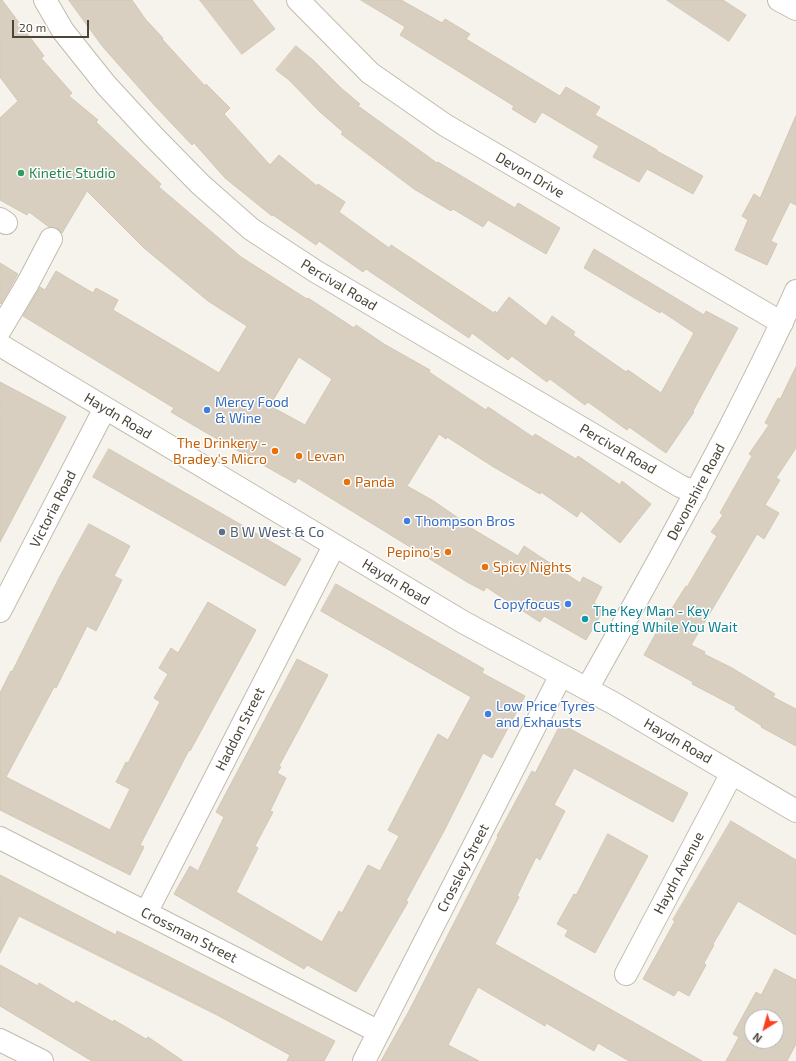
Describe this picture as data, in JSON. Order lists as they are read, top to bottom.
{
  "streets": {
    "street": [
      "Devon Drive",
      "Percival Road",
      "Haydn Road",
      "Devonshire Road",
      "Victoria Road",
      "Haddon Street",
      "Crossley Street",
      "Haydn Avenue",
      "Crossman Street"
    ]
  },
  "crossings": [
    ["Devon Drive", "Devonshire Road"],
    ["Percival Road", "Devonshire Road"],
    ["Haydn Road", "Devonshire Road"],
    ["Haydn Road", "Victoria Road"],
    ["Haydn Road", "Haddon Street"],
    ["Haydn Road", "Crossley Street"],
    ["Haydn Road", "Haydn Avenue"],
    ["Haddon Street", "Crossman Street"],
    ["Crossley Street", "Crossman Street"]
  ],
  "places": [
    "Kinetic Studio",
    "Mercy Food & Wine",
    "The Drinkery - Bradey's Micro",
    "Levan",
    "Panda",
    "Thompson Bros",
    "B W West & Co",
    "Pepino's",
    "Spicy Nights",
    "Copyfocus",
    "The Key Man - Key Cutting While You Wait",
    "Low Price Tyres and Exhausts"
  ],
  "scale_bar": "20 m",
  "north": "bottom left"
}
